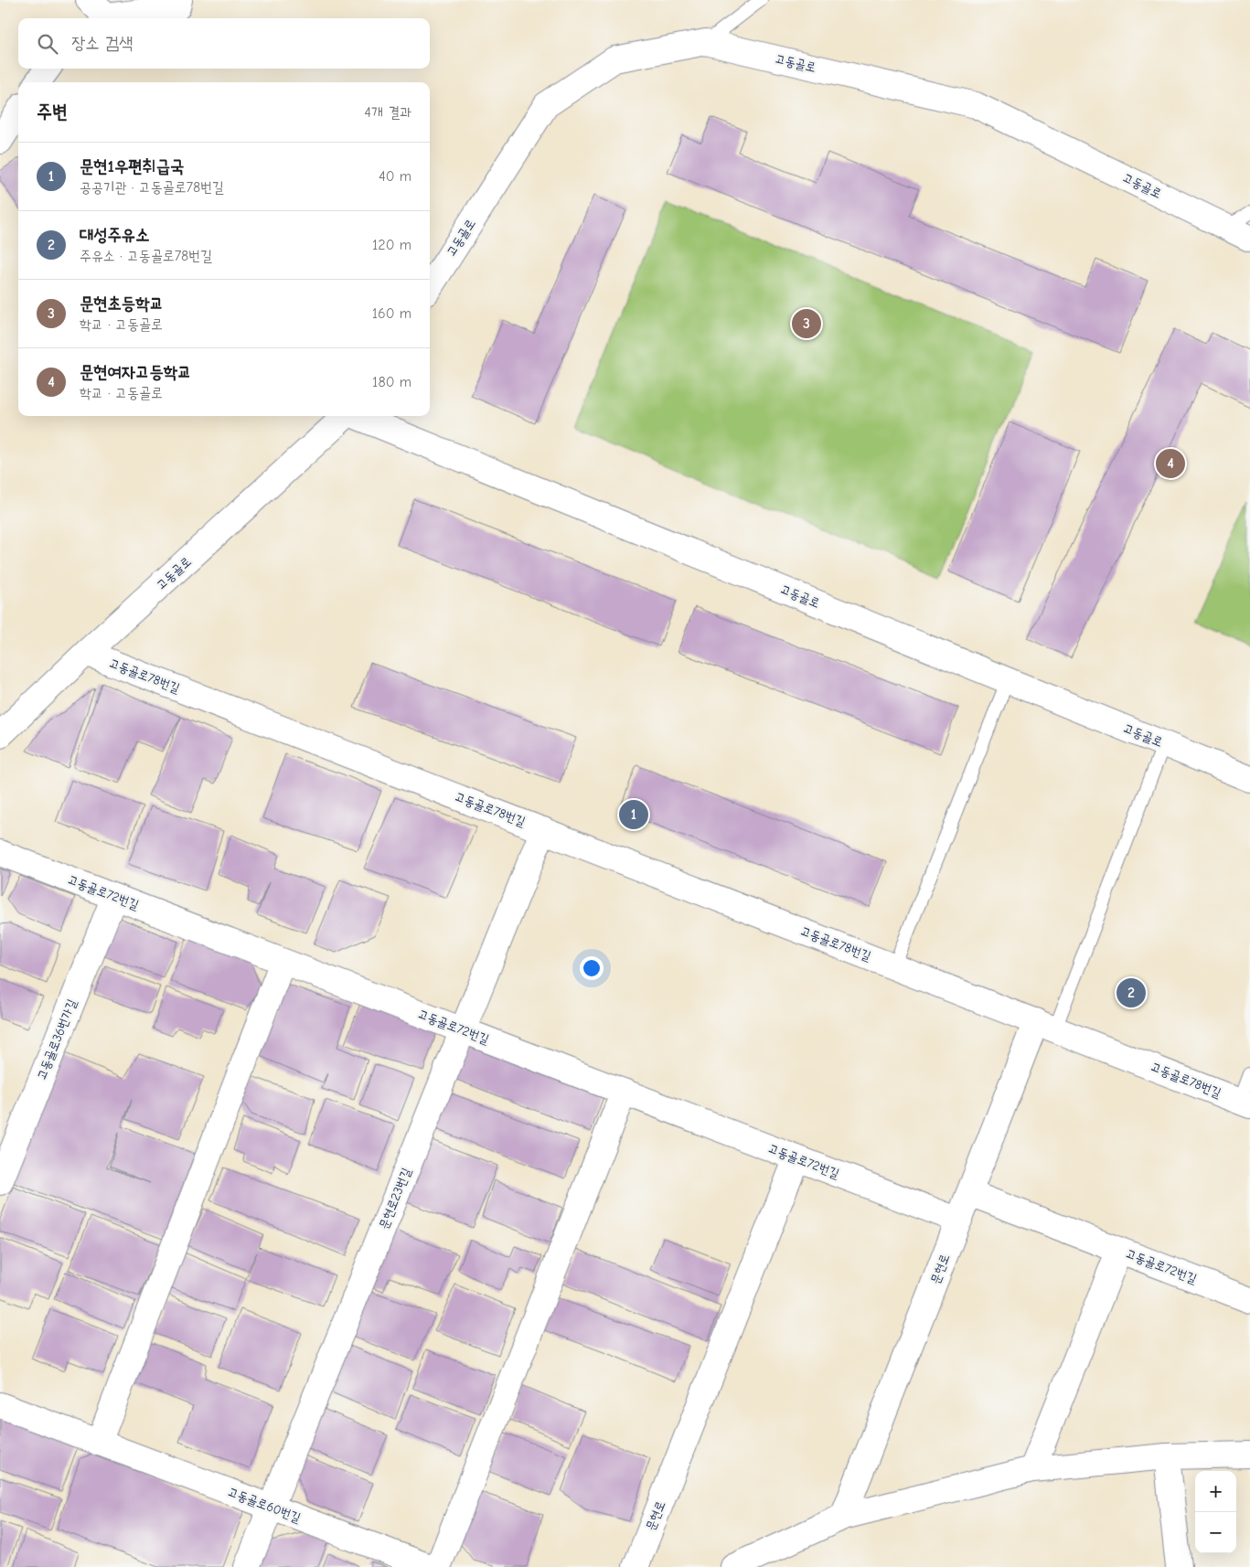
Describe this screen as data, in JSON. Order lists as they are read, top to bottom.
{
  "streets": {
    "street": [
      "고동골로",
      "고동골로78번길",
      "고동골로72번길",
      "고동골로36번가길",
      "문현로23번길",
      "문현로",
      "고동골로60번길"
    ]
  },
  "crossings": [
    ["고동골로", "고동골로78번길"],
    ["고동골로78번길", "문현로23번길"],
    ["고동골로78번길", "문현로"],
    ["고동골로72번길", "고동골로36번가길"],
    ["고동골로72번길", "문현로23번길"],
    ["고동골로72번길", "문현로"],
    ["문현로23번길", "고동골로60번길"]
  ],
  "page": {
    "search": "장소 검색",
    "heading": ["주변", "4개 결과"],
    "list": [
      {
        "mark": "1",
        "name": "문현1우편취급국",
        "note": "공공기관 · 고동골로78번길",
        "value": "40 m"
      },
      {
        "mark": "2",
        "name": "대성주유소",
        "note": "주유소 · 고동골로78번길",
        "value": "120 m"
      },
      {
        "mark": "3",
        "name": "문현초등학교",
        "note": "학교 · 고동골로",
        "value": "160 m"
      },
      {
        "mark": "4",
        "name": "문현여자고등학교",
        "note": "학교 · 고동골로",
        "value": "180 m"
      }
    ],
    "pins": [
      "3",
      "4",
      "1",
      "2"
    ],
    "map_buttons": ["+", "−"]
  }
}
